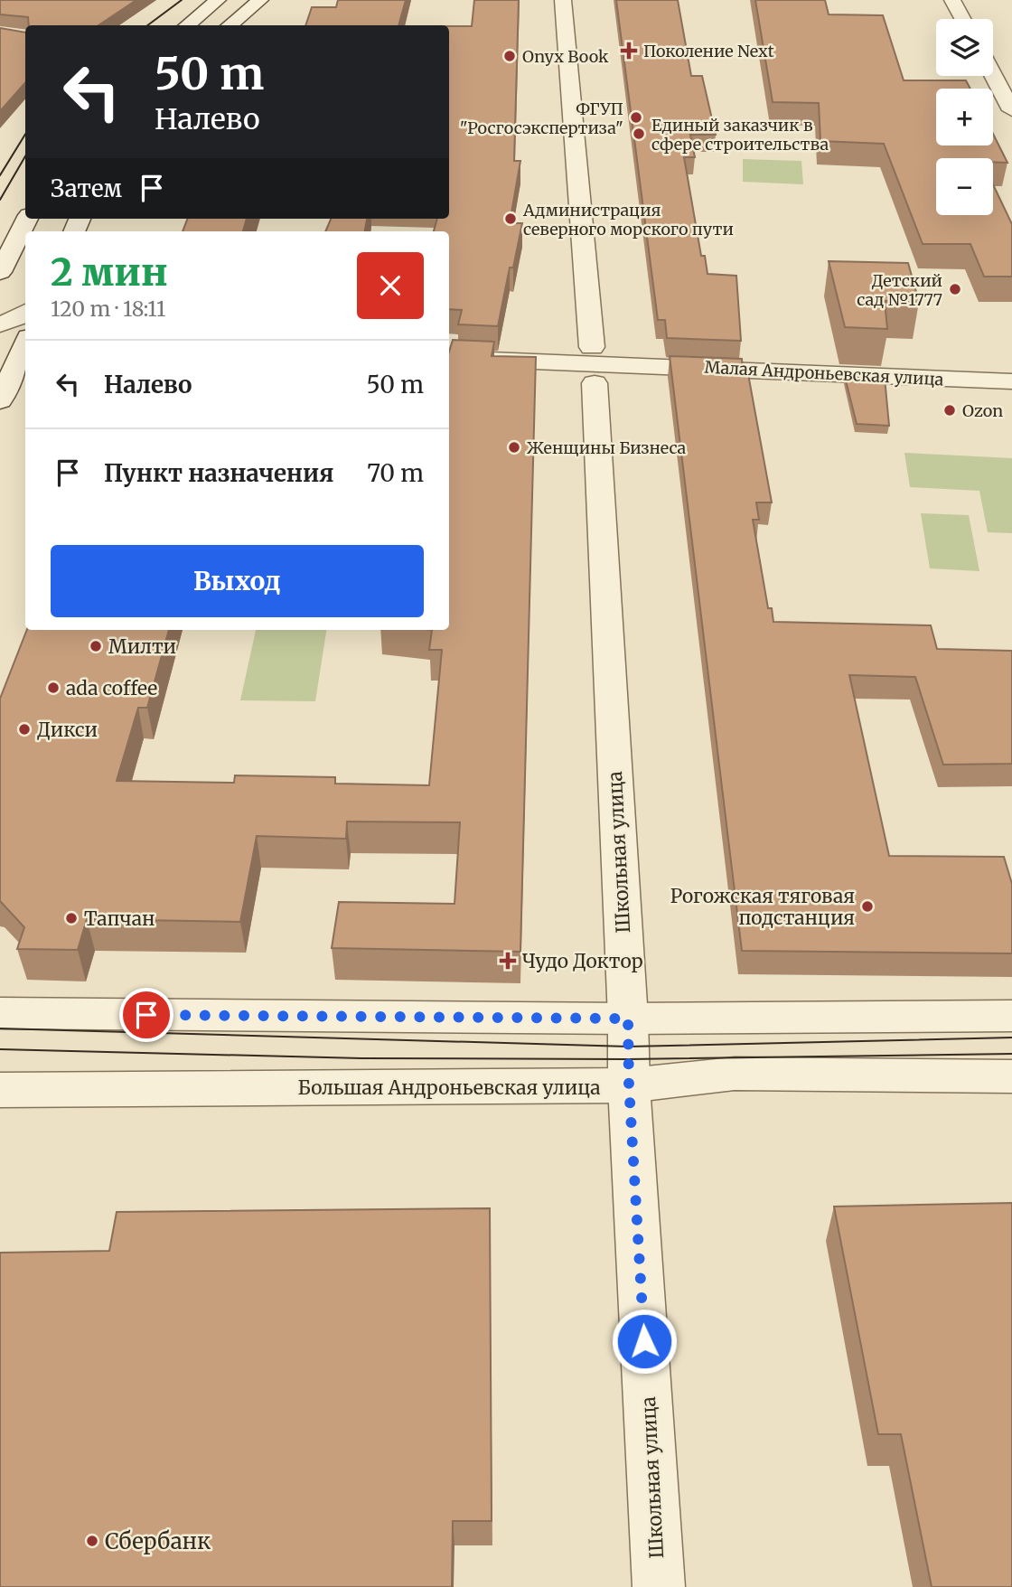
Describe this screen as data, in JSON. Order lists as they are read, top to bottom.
{
  "streets": {
    "street": ["Малая Андроньевская улица", "Школьная улица", "Большая Андроньевская улица"]
  },
  "crossings": [
    ["Школьная улица", "Большая Андроньевская улица"]
  ],
  "places": {
    "health": ["Поколение Next", "Чудо Доктор"],
    "other": [
      "Onyx Book",
      "ФГУП \"Росгосэкспертиза\"",
      "Единый заказчик в сфере строительства",
      "Администрация северного морского пути",
      "Детский сад №1777",
      "Ozon",
      "Женщины Бизнеса",
      "Милти",
      "ada coffee",
      "Дикси",
      "Рогожская тяговая подстанция",
      "Тапчан",
      "Сбербанк"
    ]
  },
  "page": {
    "map_buttons": ["+", "−"],
    "turn": ["50 m", "Налево"],
    "then": "Затем",
    "heading": ["2 мин", "120 m · 18:11"],
    "list": [
      {
        "name": "Налево",
        "value": "50 m"
      },
      {
        "name": "Пункт назначения",
        "value": "70 m"
      }
    ],
    "buttons": "Выход"
  }
}
